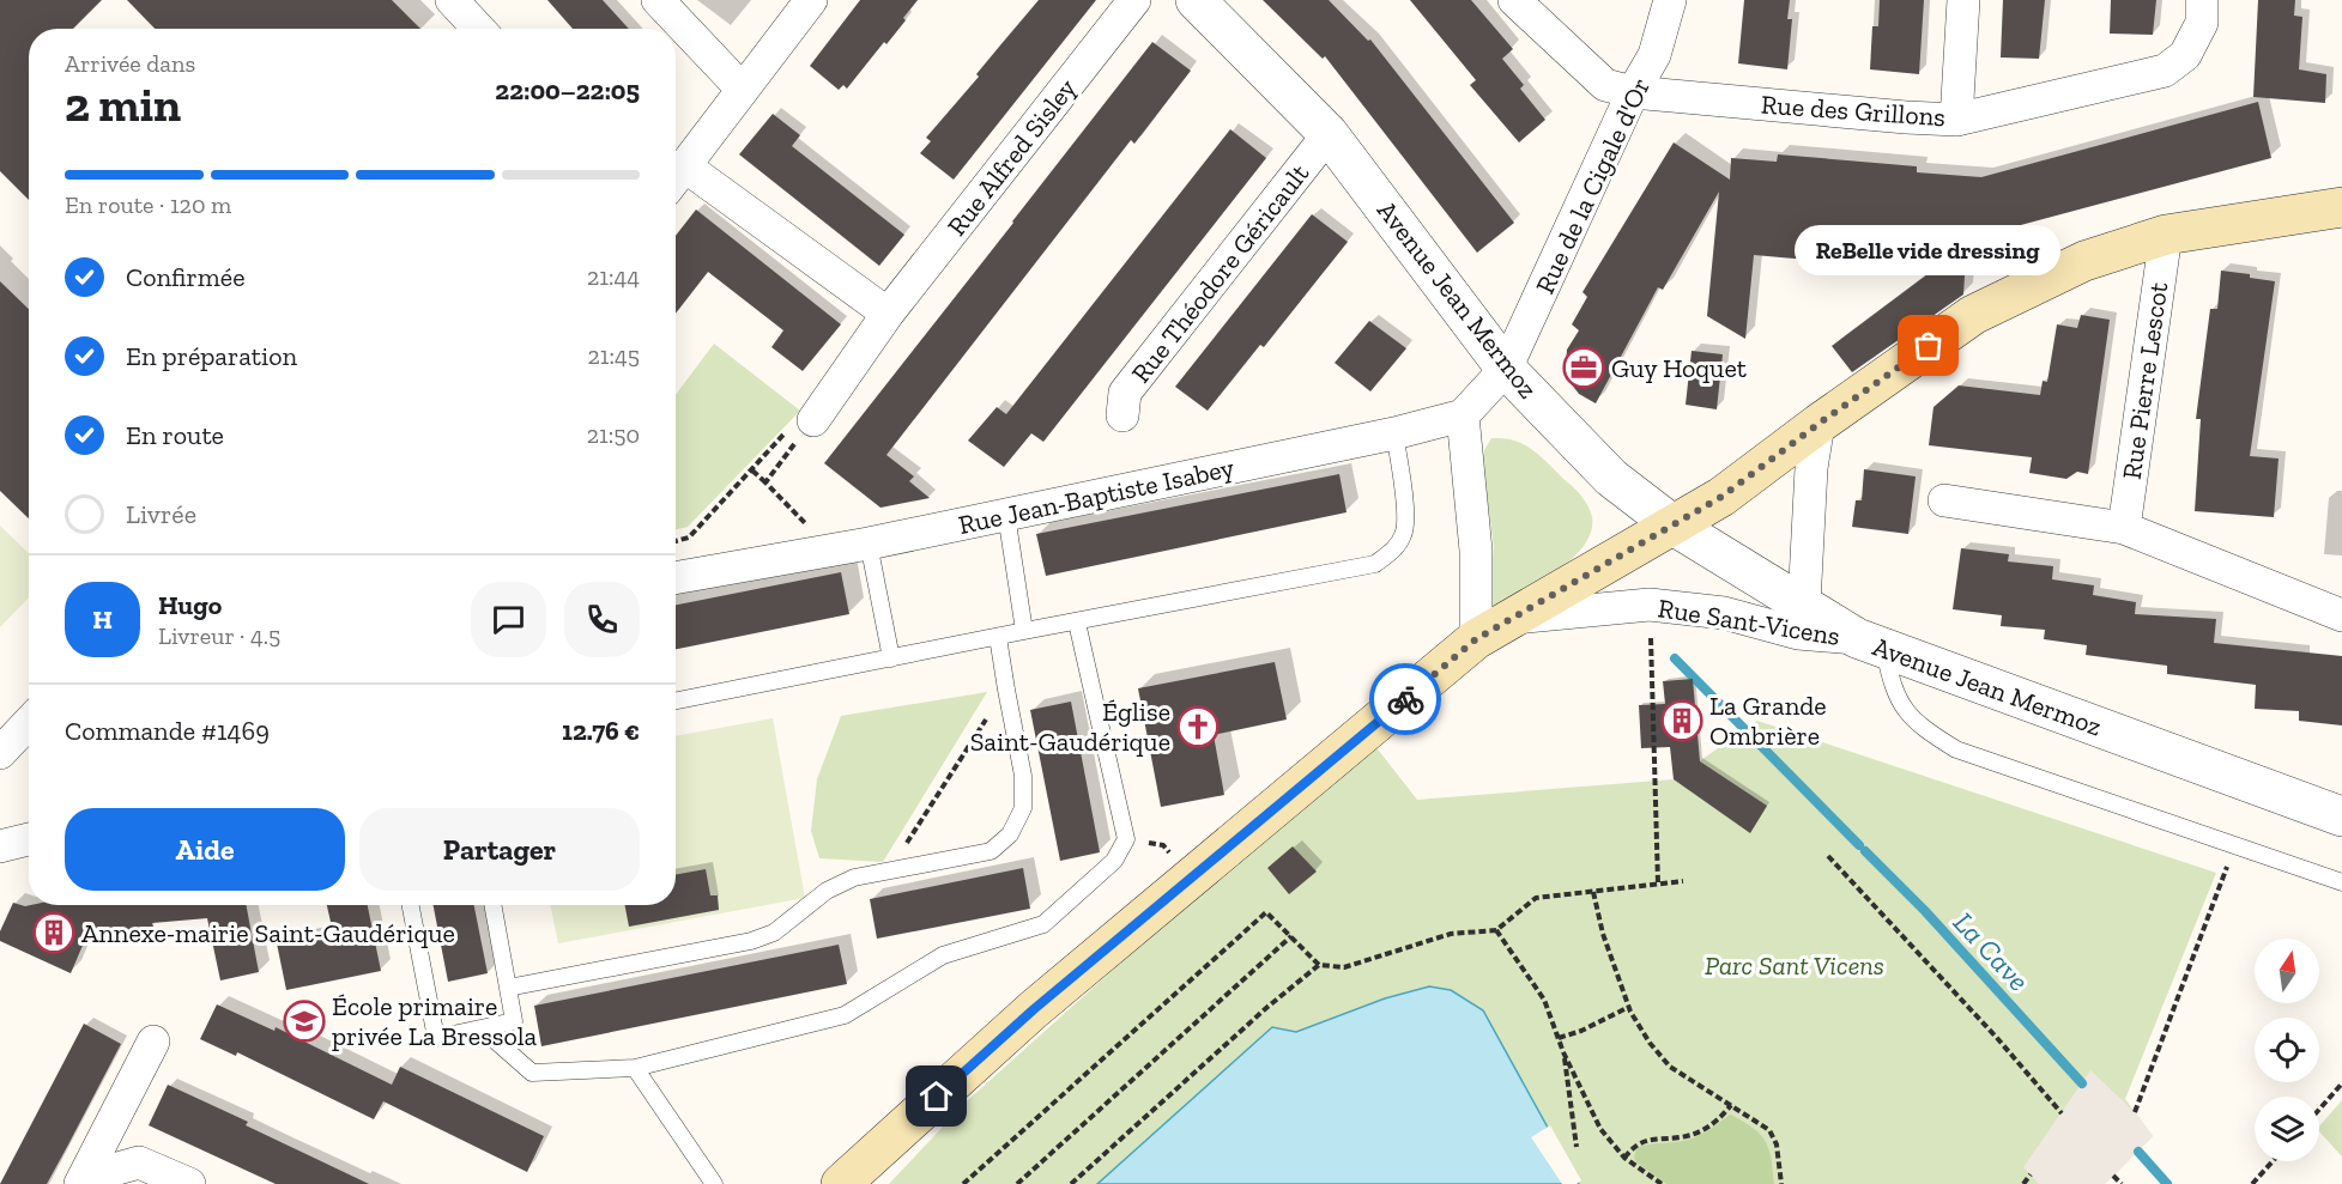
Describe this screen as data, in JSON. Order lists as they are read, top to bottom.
{
  "streets": {
    "main road": ["Rue Sant-Vicens"],
    "street": [
      "Rue des Grillons",
      "Rue Alfred Sisley",
      "Rue de la Cigale d'Or",
      "Rue Théodore Géricault",
      "Avenue Jean Mermoz",
      "Rue Pierre Lescot",
      "Rue Jean-Baptiste Isabey"
    ]
  },
  "crossings": [
    ["Rue des Grillons", "Rue de la Cigale d'Or"],
    ["Rue de la Cigale d'Or", "Avenue Jean Mermoz"],
    ["Rue Théodore Géricault", "Avenue Jean Mermoz"],
    ["Avenue Jean Mermoz", "Rue Sant-Vicens"],
    ["Rue Pierre Lescot", "Rue Sant-Vicens"]
  ],
  "water": ["La Cave"],
  "parks": ["Parc Sant Vicens"],
  "places": {
    "other": ["ReBelle vide dressing"],
    "office": ["Guy Hoquet"],
    "building": ["La Grande Ombrière", "Annexe-mairie Saint-Gaudérique"],
    "church": ["Église Saint-Gaudérique"],
    "school or university": ["École primaire privée La Bressola"]
  },
  "north": "top",
  "page": {
    "heading": ["2 min", "Arrivée dans", "22:00–22:05"],
    "panel": [
      "Hugo",
      "Livreur · 4.5",
      "Commande #1469",
      "12.76 €"
    ],
    "bar": "En route · 120 m",
    "bubble": "ReBelle vide dressing",
    "list": [
      ["Confirmée", "21:44"],
      ["En préparation", "21:45"],
      ["En route", "21:50"],
      "Livrée"
    ],
    "round": "H",
    "buttons": ["Aide", "Partager"]
  }
}
